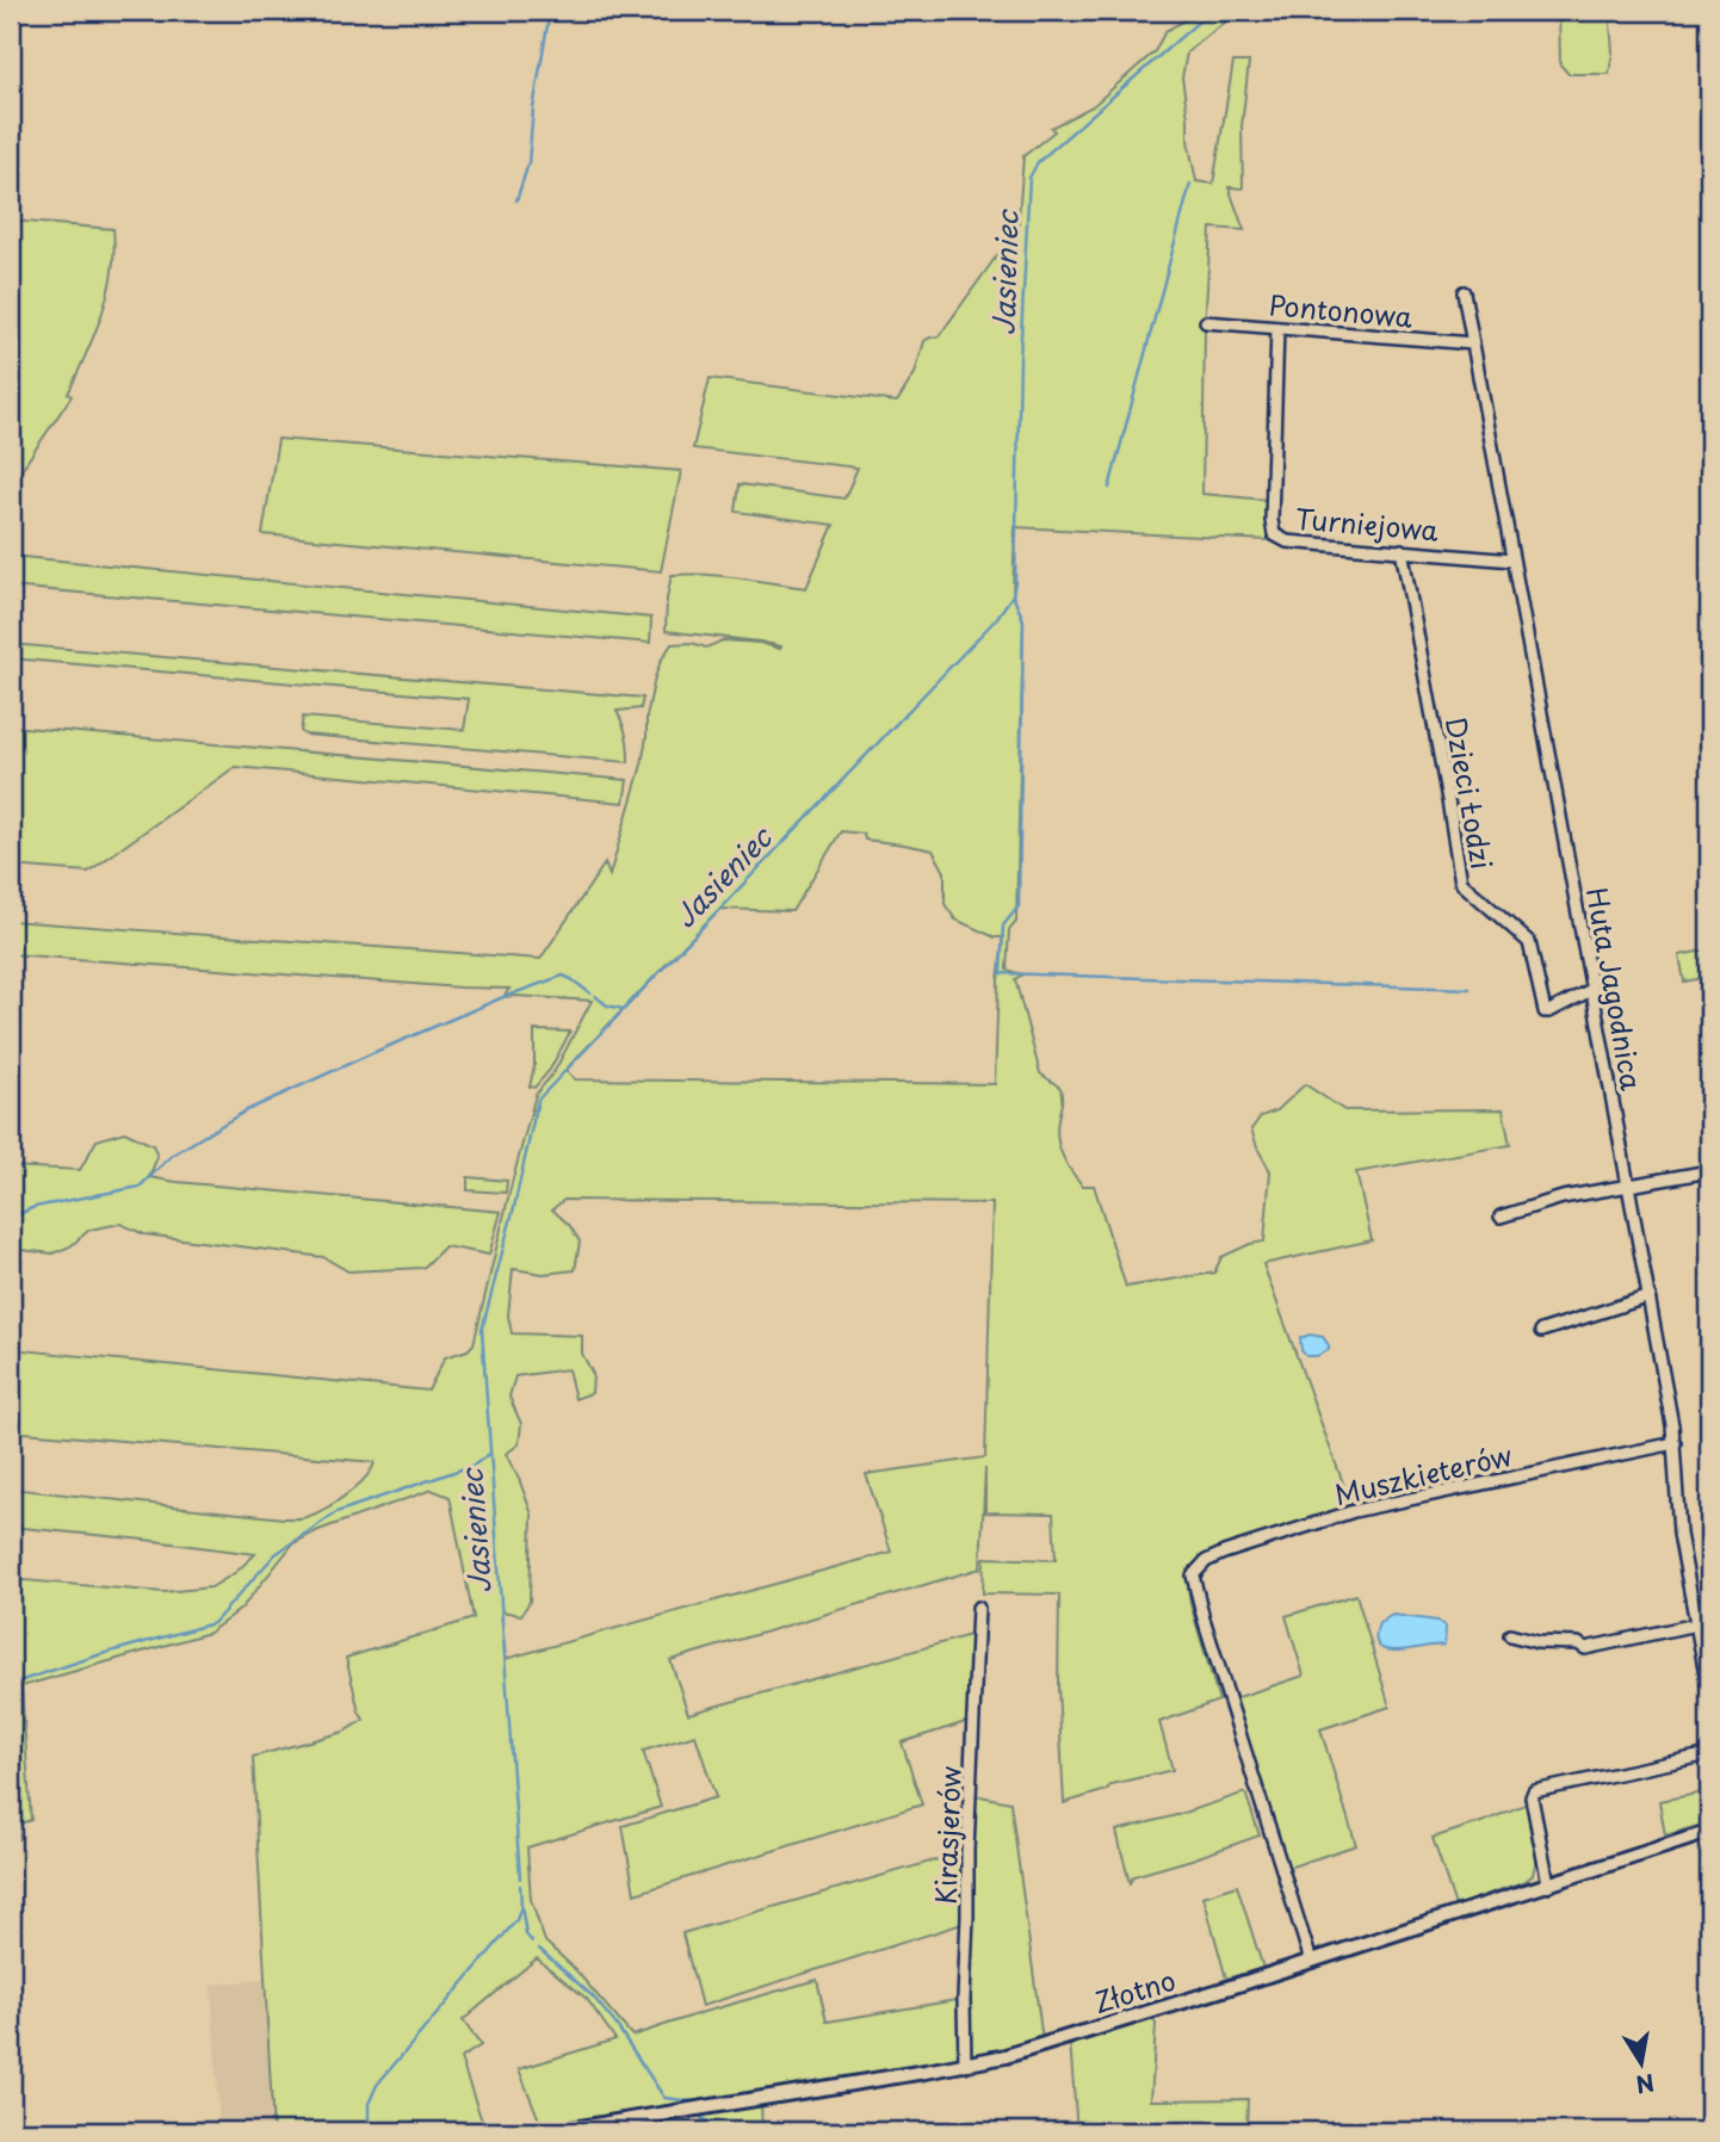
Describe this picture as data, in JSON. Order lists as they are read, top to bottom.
{
  "streets": {
    "street": [
      "Pontonowa",
      "Turniejowa",
      "Dzieci Łodzi",
      "Huta Jagodnica",
      "Muszkieterów",
      "Kirasjerów",
      "Złotno"
    ]
  },
  "crossings": [
    ["Pontonowa", "Turniejowa"],
    ["Pontonowa", "Huta Jagodnica"],
    ["Turniejowa", "Dzieci Łodzi"],
    ["Turniejowa", "Huta Jagodnica"],
    ["Dzieci Łodzi", "Huta Jagodnica"],
    ["Huta Jagodnica", "Muszkieterów"],
    ["Muszkieterów", "Złotno"],
    ["Kirasjerów", "Złotno"]
  ],
  "water": ["Jasieniec"],
  "north": "bottom"
}
